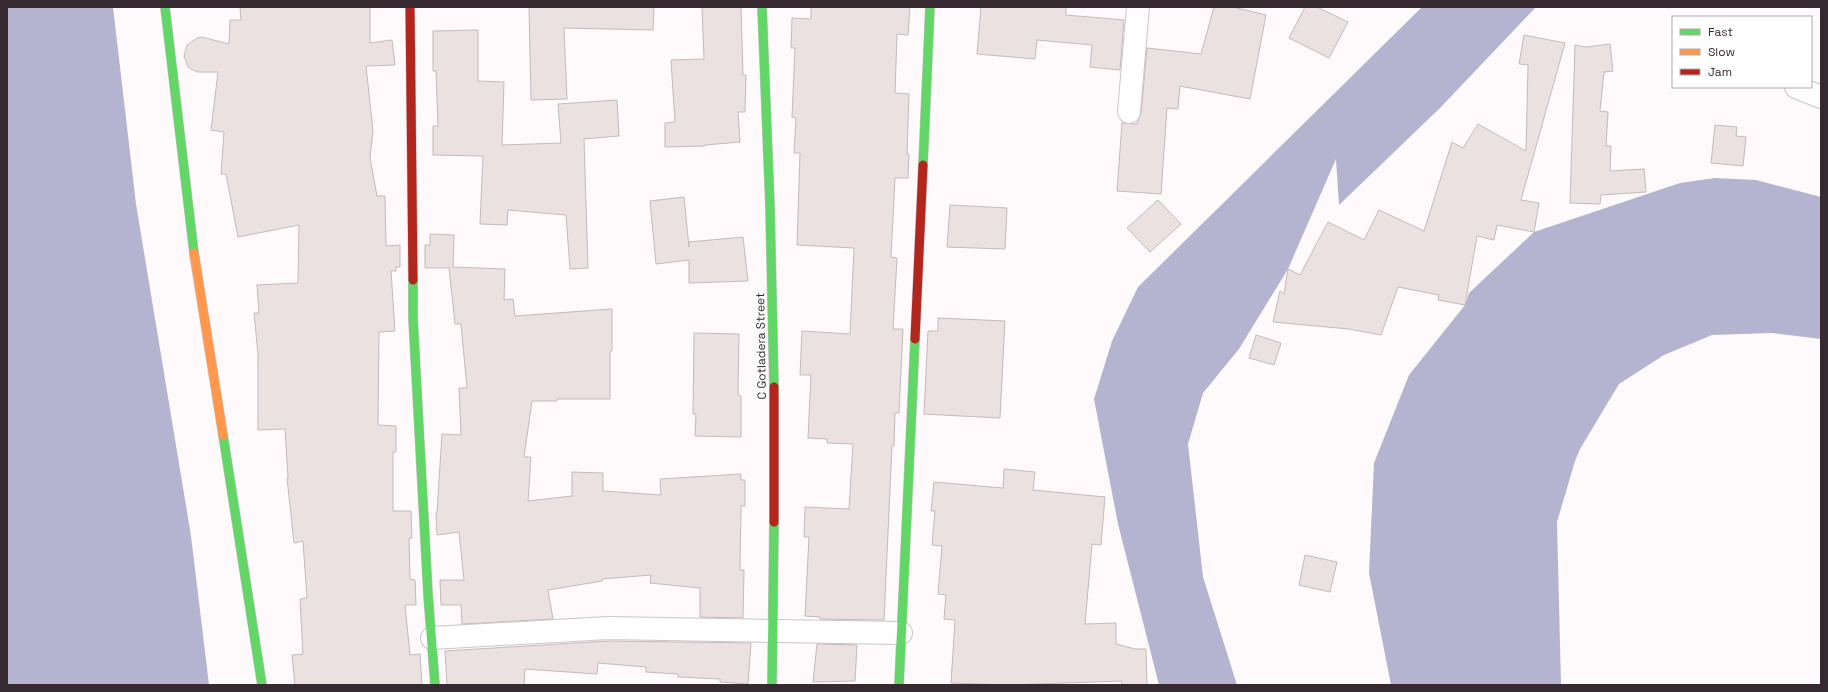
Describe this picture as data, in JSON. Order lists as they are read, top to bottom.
{
  "streets": {
    "street": ["C Gotladera Street"]
  },
  "legend": ["Fast", "Slow", "Jam"]
}
